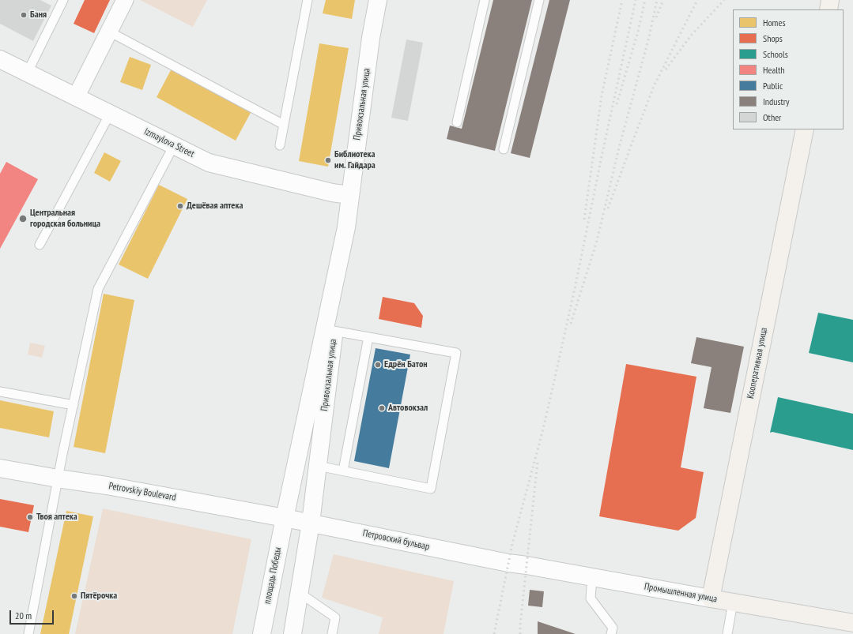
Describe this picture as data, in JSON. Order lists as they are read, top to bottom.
{
  "streets": {
    "main road": ["Кооперативная улица", "Промышленная улица"],
    "street": [
      "Привокзальная улица",
      "Izmaylova Street",
      "Petrovskiy Boulevard",
      "Петровский бульвар",
      "площадь Победы"
    ]
  },
  "crossings": [
    ["Привокзальная улица", "Izmaylova Street"],
    ["Привокзальная улица", "Petrovskiy Boulevard"],
    ["Привокзальная улица", "Петровский бульвар"],
    ["Привокзальная улица", "площадь Победы"],
    ["Кооперативная улица", "Промышленная улица"],
    ["Petrovskiy Boulevard", "Петровский бульвар"],
    ["Petrovskiy Boulevard", "площадь Победы"],
    ["Петровский бульвар", "площадь Победы"],
    ["Петровский бульвар", "Промышленная улица"]
  ],
  "places": [
    "Баня",
    "Библиотека им. Гайдара",
    "Дешёвая аптека",
    "Центральная городская больница",
    "Едрён Батон",
    "Автовокзал",
    "Твоя аптека",
    "Пятёрочка"
  ],
  "legend": [
    "Homes",
    "Shops",
    "Schools",
    "Health",
    "Public",
    "Industry",
    "Other"
  ],
  "scale_bar": "20 m"
}
